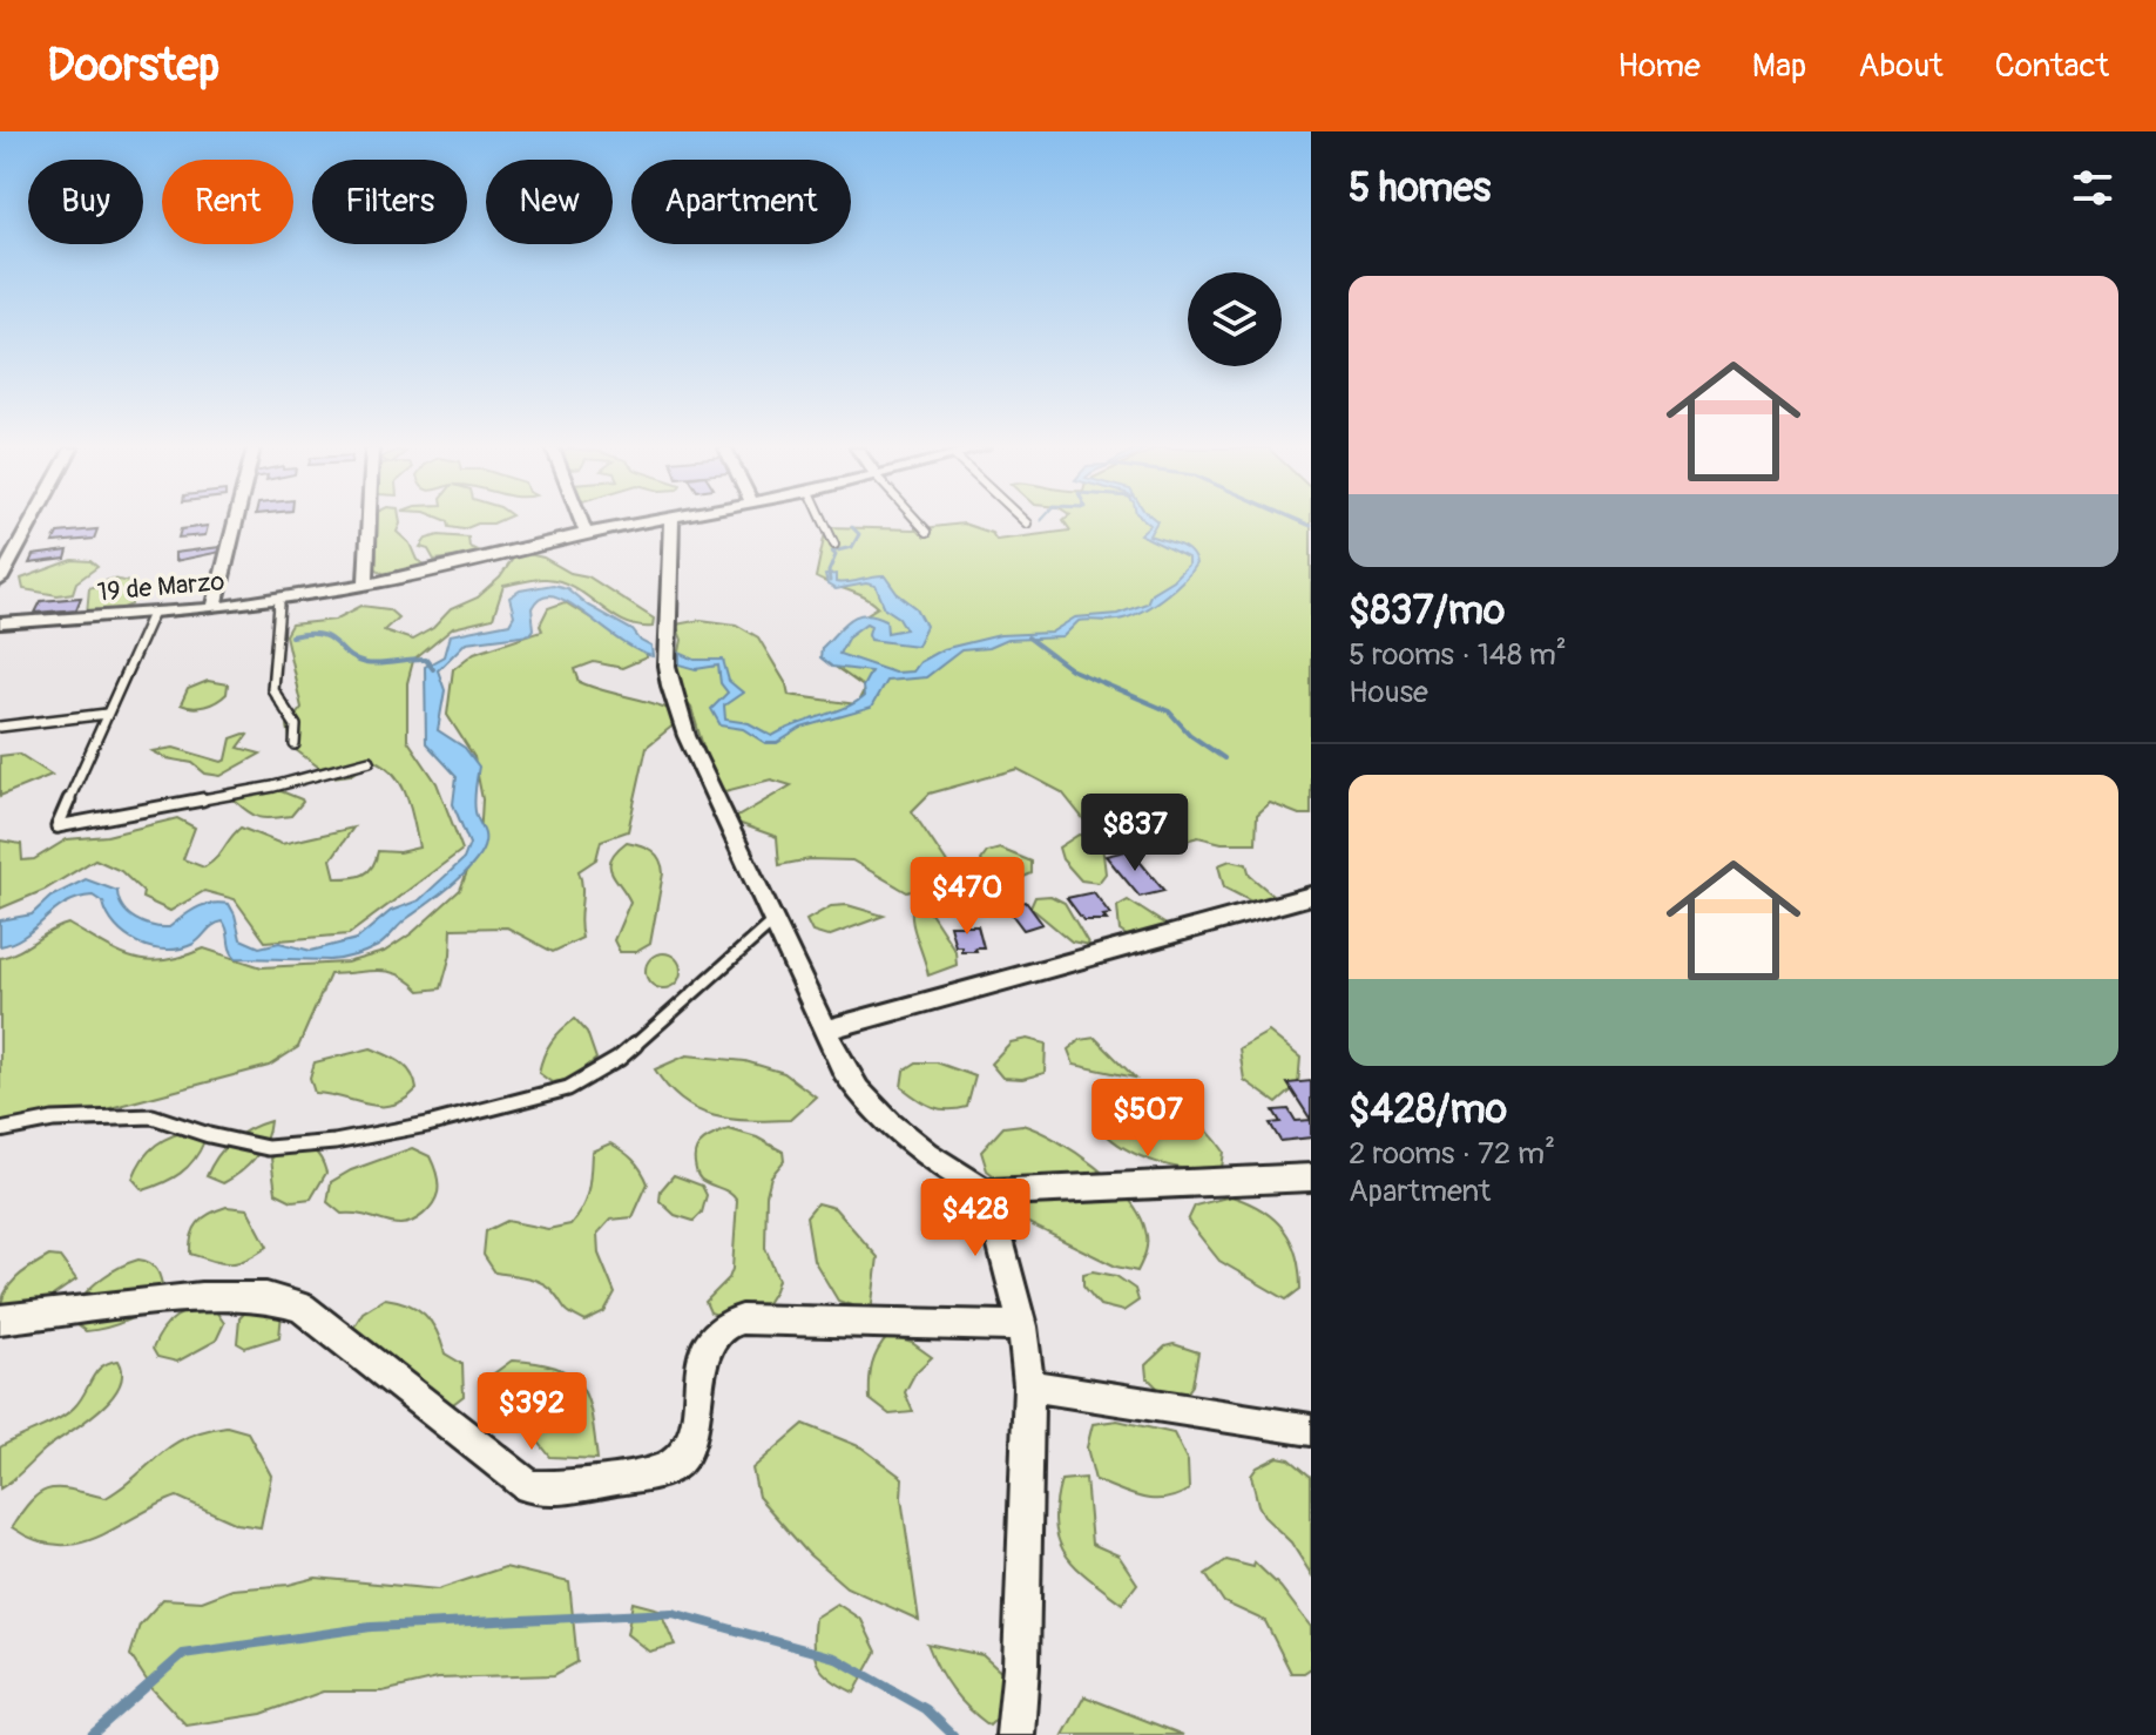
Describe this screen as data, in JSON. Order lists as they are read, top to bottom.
{
  "streets": {
    "street": ["19 de Marzo"]
  },
  "page": {
    "header": "Doorstep",
    "nav": [
      "Home",
      "Map",
      "About",
      "Contact"
    ],
    "heading": "5 homes",
    "chip": [
      "Buy",
      "Rent",
      "Filters",
      "New",
      "Apartment"
    ],
    "list": [
      {
        "name": "$837/mo",
        "note": "5 rooms · 148 m² · House"
      },
      {
        "name": "$428/mo",
        "note": "2 rooms · 72 m² · Apartment"
      }
    ],
    "price": [
      "$837",
      "$470",
      "$507",
      "$428",
      "$392"
    ]
  }
}
